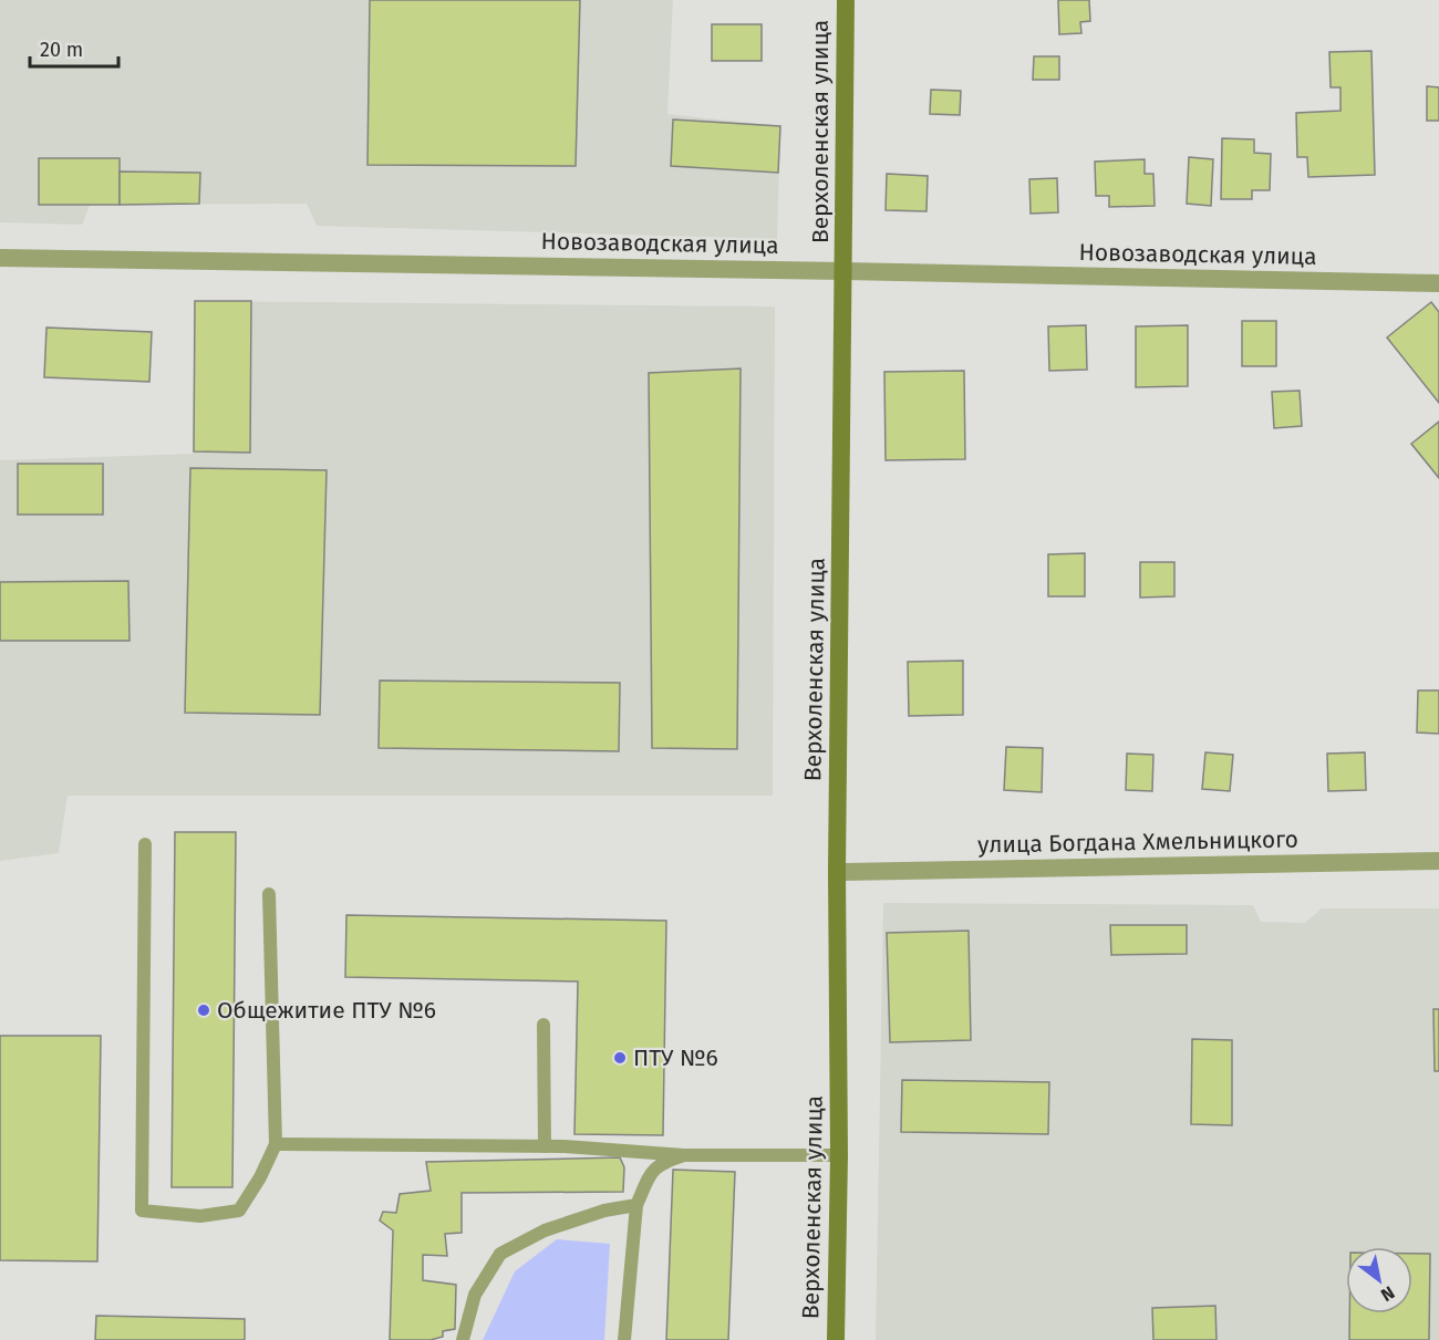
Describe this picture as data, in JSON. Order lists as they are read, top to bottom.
{
  "streets": {
    "main road": ["Верхоленская улица"],
    "street": ["Новозаводская улица", "улица Богдана Хмельницкого"]
  },
  "crossings": [
    ["Верхоленская улица", "Новозаводская улица"],
    ["Верхоленская улица", "улица Богдана Хмельницкого"]
  ],
  "places": ["Общежитие ПТУ №6", "ПТУ №6"],
  "scale_bar": "20 m",
  "north": "bottom right"
}
